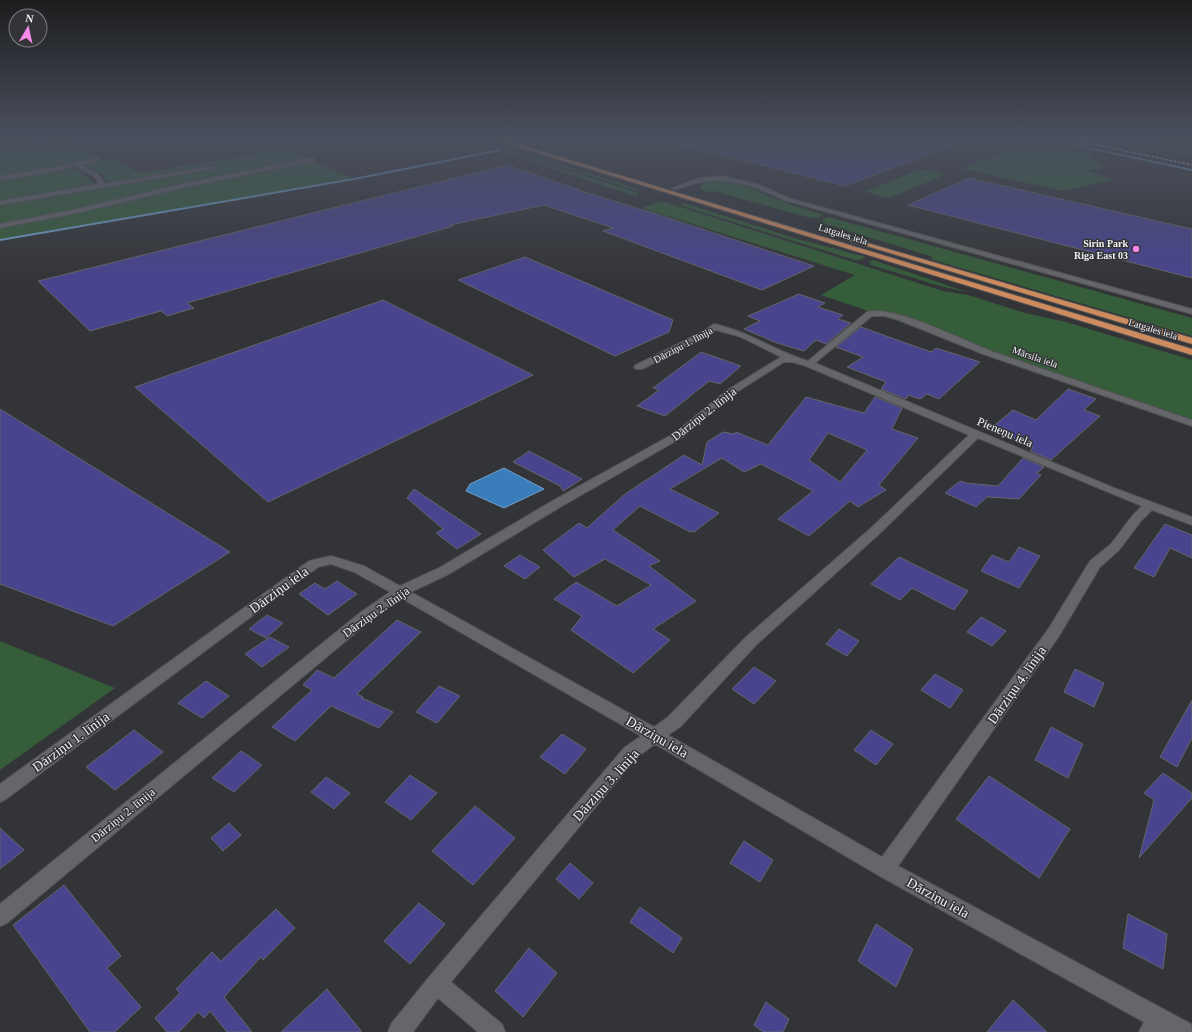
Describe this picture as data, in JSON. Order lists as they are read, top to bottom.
{
  "streets": {
    "highway": ["Latgales iela"],
    "street": [
      "Dārziņu 1. līnija",
      "Mārsila iela",
      "Dārziņu 2. līnija",
      "Pieneņu iela",
      "Dārziņu iela",
      "Dārziņu 4. līnija",
      "Dārziņu 3. līnija"
    ]
  },
  "crossings": [
    ["Dārziņu 1. līnija", "Dārziņu 2. līnija"],
    ["Dārziņu 1. līnija", "Dārziņu iela"],
    ["Mārsila iela", "Pieneņu iela"],
    ["Dārziņu 2. līnija", "Dārziņu iela"],
    ["Pieneņu iela", "Dārziņu 4. līnija"],
    ["Pieneņu iela", "Dārziņu 3. līnija"],
    ["Dārziņu iela", "Dārziņu 4. līnija"],
    ["Dārziņu iela", "Dārziņu 3. līnija"]
  ],
  "places": ["Sirin Park Riga East 03"],
  "north": "top"
}
